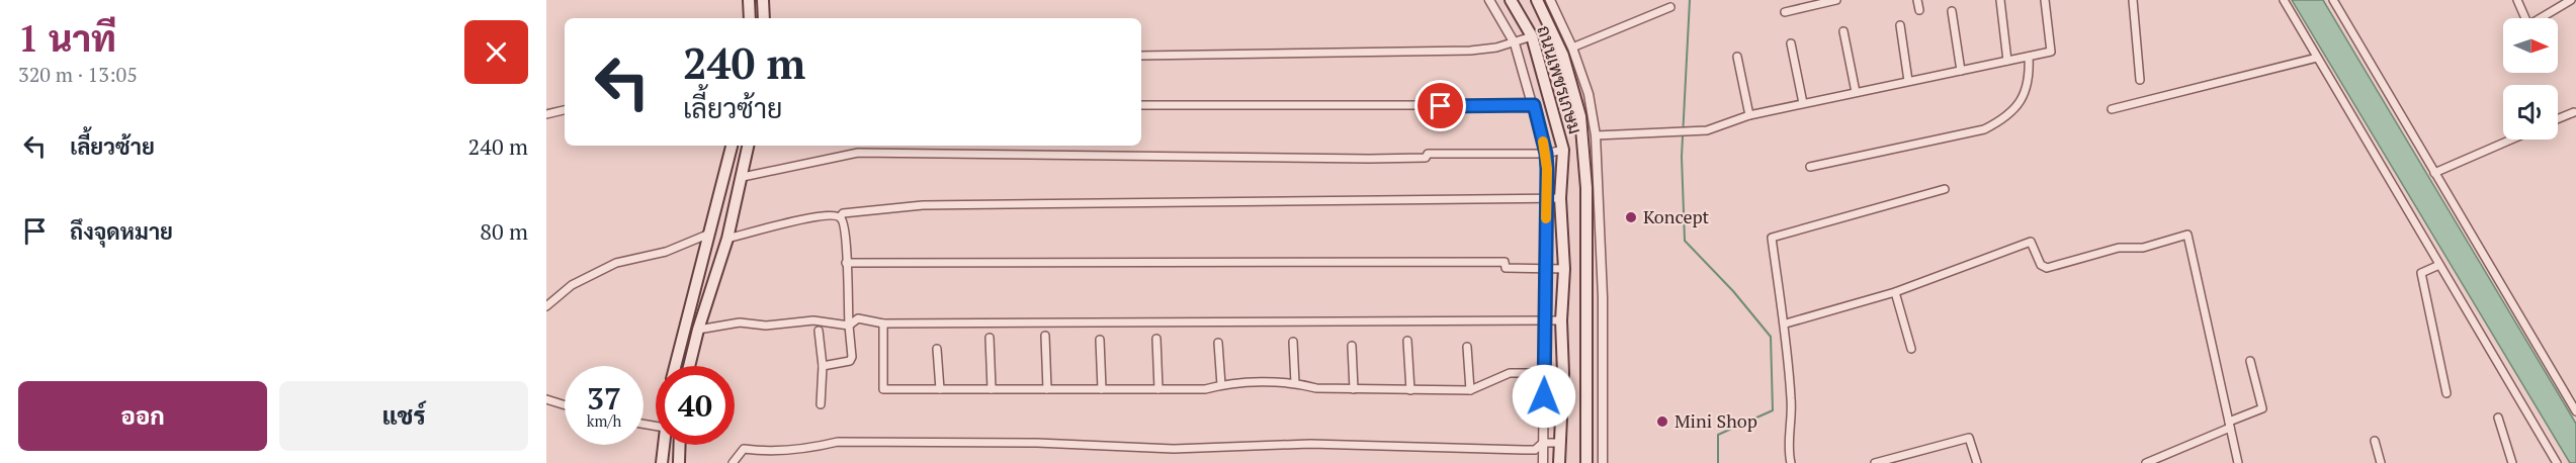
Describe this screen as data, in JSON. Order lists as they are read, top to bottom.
{
  "streets": {
    "main road": ["ถนนเพชรเกษม"]
  },
  "places": ["Koncept", "Mini Shop"],
  "north": "right",
  "page": {
    "heading": ["1 นาที", "320 m · 13:05"],
    "turn": ["240 m", "เลี้ยวซ้าย"],
    "list": [
      {
        "name": "เลี้ยวซ้าย",
        "value": "240 m"
      },
      {
        "name": "ถึงจุดหมาย",
        "value": "80 m"
      }
    ],
    "speed": "37 km/h",
    "limit": "40",
    "buttons": ["ออก", "แชร์"]
  }
}
